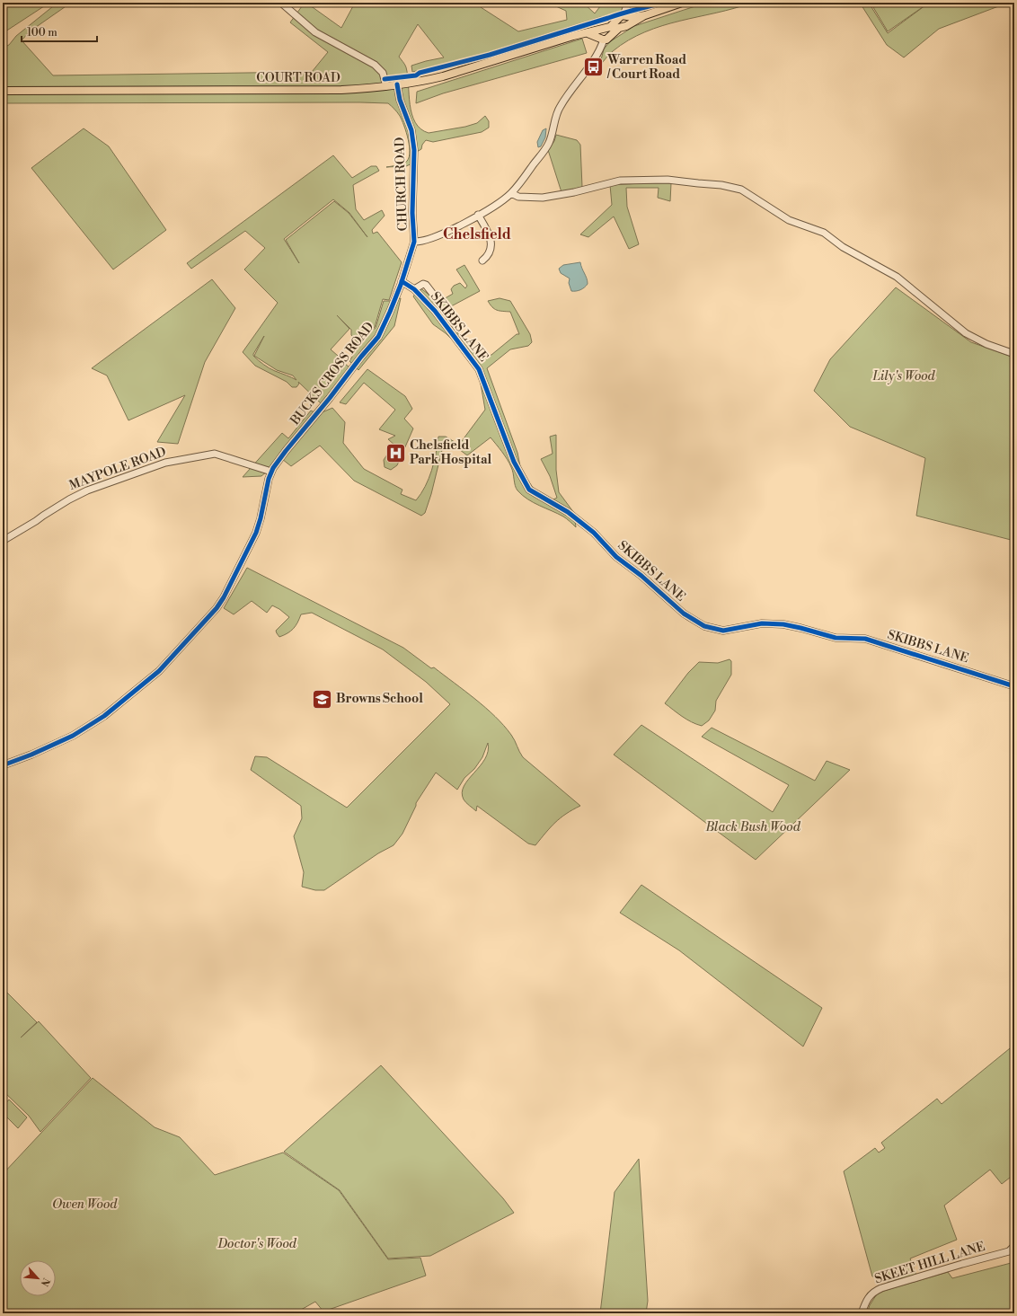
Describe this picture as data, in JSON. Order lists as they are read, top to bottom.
{
  "streets": {
    "main road": ["COURT ROAD"],
    "street": [
      "CHURCH ROAD",
      "SKIBBS LANE",
      "BUCKS CROSS ROAD",
      "MAYPOLE ROAD",
      "SKEET HILL LANE"
    ]
  },
  "crossings": [
    ["COURT ROAD", "CHURCH ROAD"],
    ["CHURCH ROAD", "BUCKS CROSS ROAD"],
    ["SKIBBS LANE", "BUCKS CROSS ROAD"],
    ["BUCKS CROSS ROAD", "MAYPOLE ROAD"]
  ],
  "districts": ["Chelsfield"],
  "parks": [
    "Lily's Wood",
    "Black Bush Wood",
    "Owen Wood",
    "Doctor's Wood"
  ],
  "places": {
    "bus stop": ["Warren Road / Court Road"],
    "hospital": ["Chelsfield Park Hospital"],
    "school or university": ["Browns School"]
  },
  "scale_bar": "100 m",
  "north": "bottom right"
}
